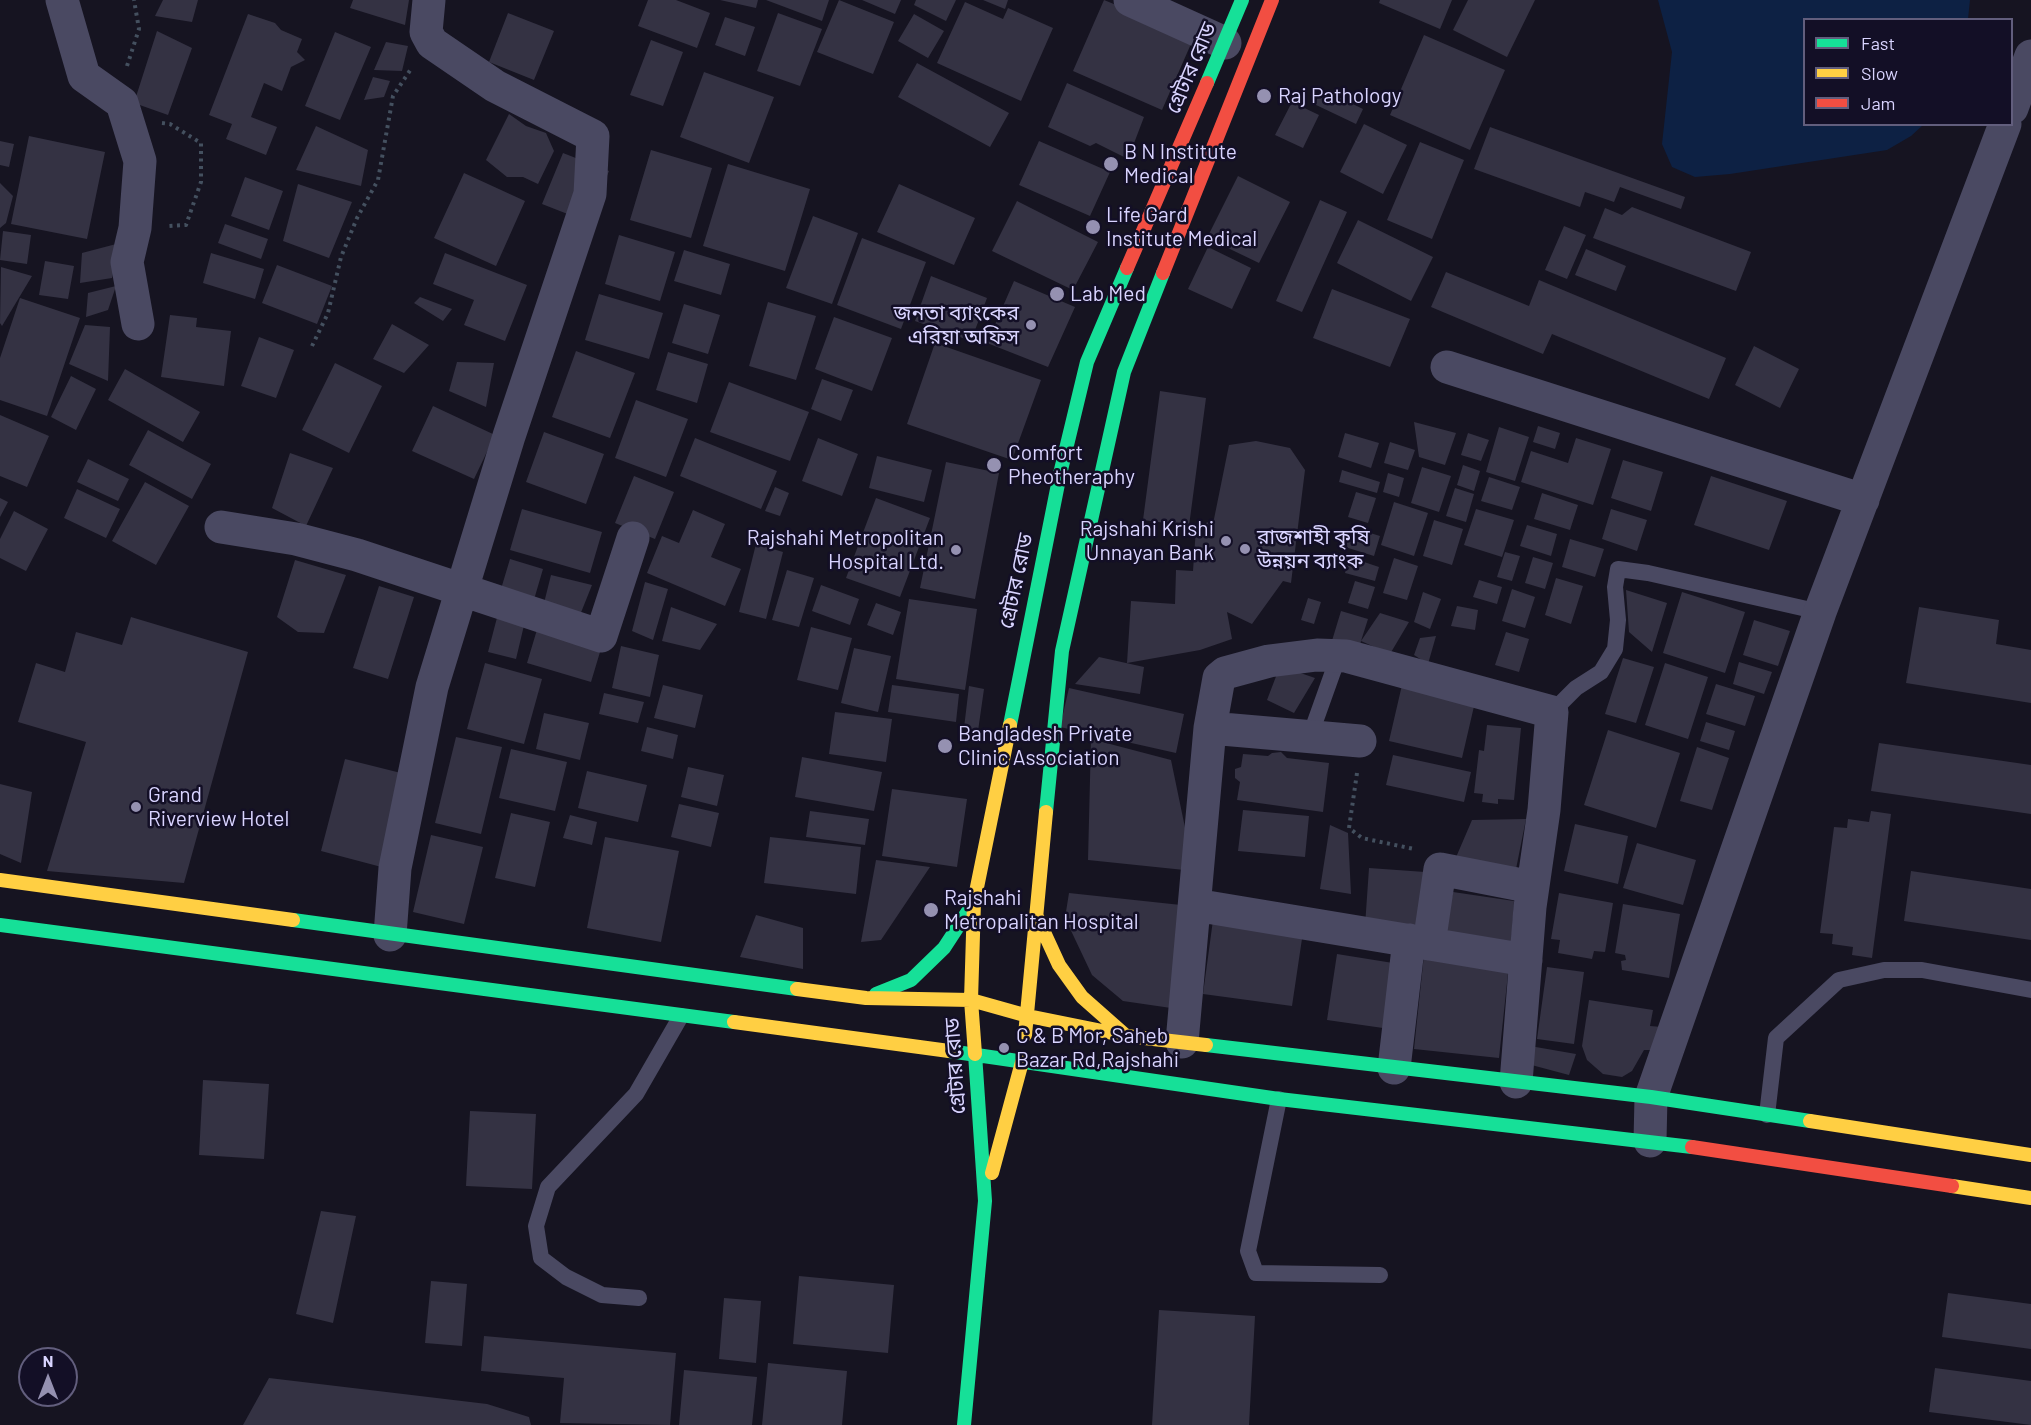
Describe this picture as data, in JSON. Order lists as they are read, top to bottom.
{
  "streets": {
    "main road": ["গ্রেটার রোড"]
  },
  "places": [
    "Raj Pathology",
    "B N Institute Medical",
    "Life Gard Institute Medical",
    "Lab Med",
    "জনতা ব্যাংকের এরিয়া অফিস",
    "Comfort Pheotheraphy",
    "Rajshahi Krishi Unnayan Bank",
    "রাজশাহী কৃষি উন্নয়ন ব্যাংক",
    "Rajshahi Metropolitan Hospital Ltd.",
    "Bangladesh Private Clinic Association",
    "Grand Riverview Hotel",
    "Rajshahi Metropalitan Hospital",
    "C & B Mor, Saheb Bazar Rd,Rajshahi"
  ],
  "legend": ["Fast", "Slow", "Jam"],
  "north": "top"
}
